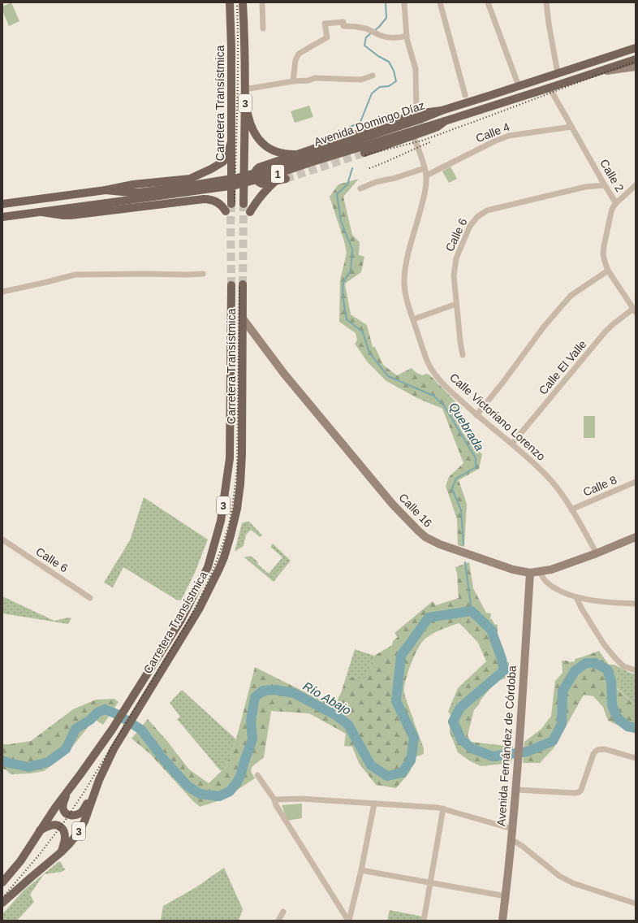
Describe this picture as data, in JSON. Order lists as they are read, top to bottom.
{
  "streets": {
    "main road": [
      "Carretera Transístmica",
      "3",
      "Avenida Domingo Díaz",
      "1",
      "Calle 16",
      "Avenida Fernández de Córdoba"
    ],
    "street": [
      "Calle 4",
      "Calle 2",
      "Calle 6",
      "Calle El Valle",
      "Calle Victoriano Lorenzo",
      "Calle 8"
    ]
  },
  "crossings": [
    ["Carretera Transístmica", "Calle 16"],
    ["Avenida Domingo Díaz", "1"],
    ["Avenida Domingo Díaz", "Calle 2"],
    ["Calle 4", "Calle 2"],
    ["Calle 4", "Calle Victoriano Lorenzo"],
    ["Calle 2", "Calle 6"],
    ["Calle 2", "Calle El Valle"],
    ["Calle El Valle", "Calle Victoriano Lorenzo"],
    ["Calle Victoriano Lorenzo", "Calle 8"],
    ["Calle Victoriano Lorenzo", "Calle 16"],
    ["Calle 16", "Avenida Fernández de Córdoba"]
  ],
  "water": ["Quebrada", "Río Abajo"]
}
